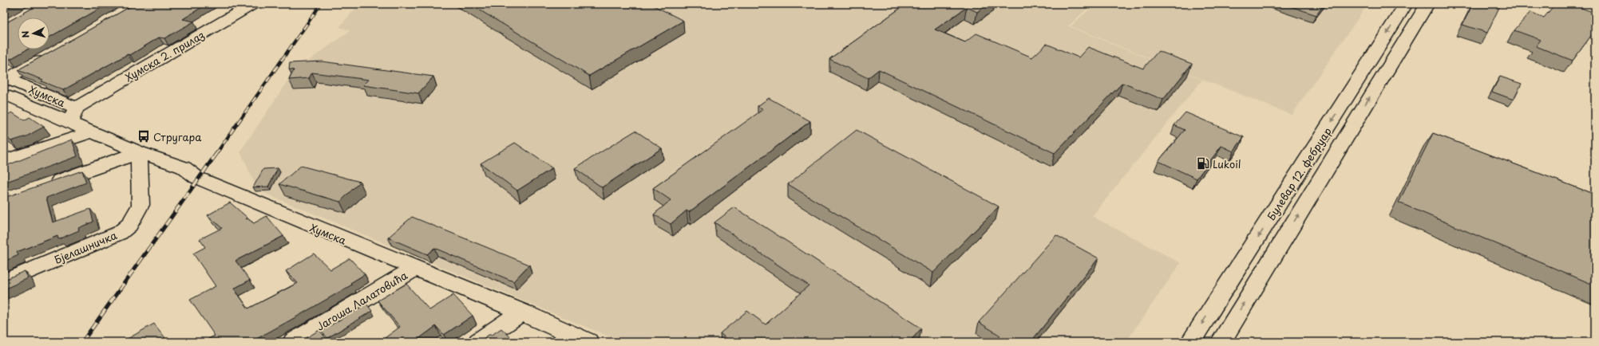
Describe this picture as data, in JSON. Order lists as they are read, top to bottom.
{
  "streets": {
    "street": [
      "Хумска 2. прилаз",
      "Хумска",
      "Булевар 12. фебруар",
      "Бјелашничка",
      "Јагоша Лалатовића"
    ]
  },
  "crossings": [
    ["Хумска 2. прилаз", "Хумска"],
    ["Хумска", "Бјелашничка"],
    ["Хумска", "Јагоша Лалатовића"]
  ],
  "places": {
    "bus stop": ["Стругара"],
    "fuel station": ["Lukoil"]
  },
  "north": "left"
}
